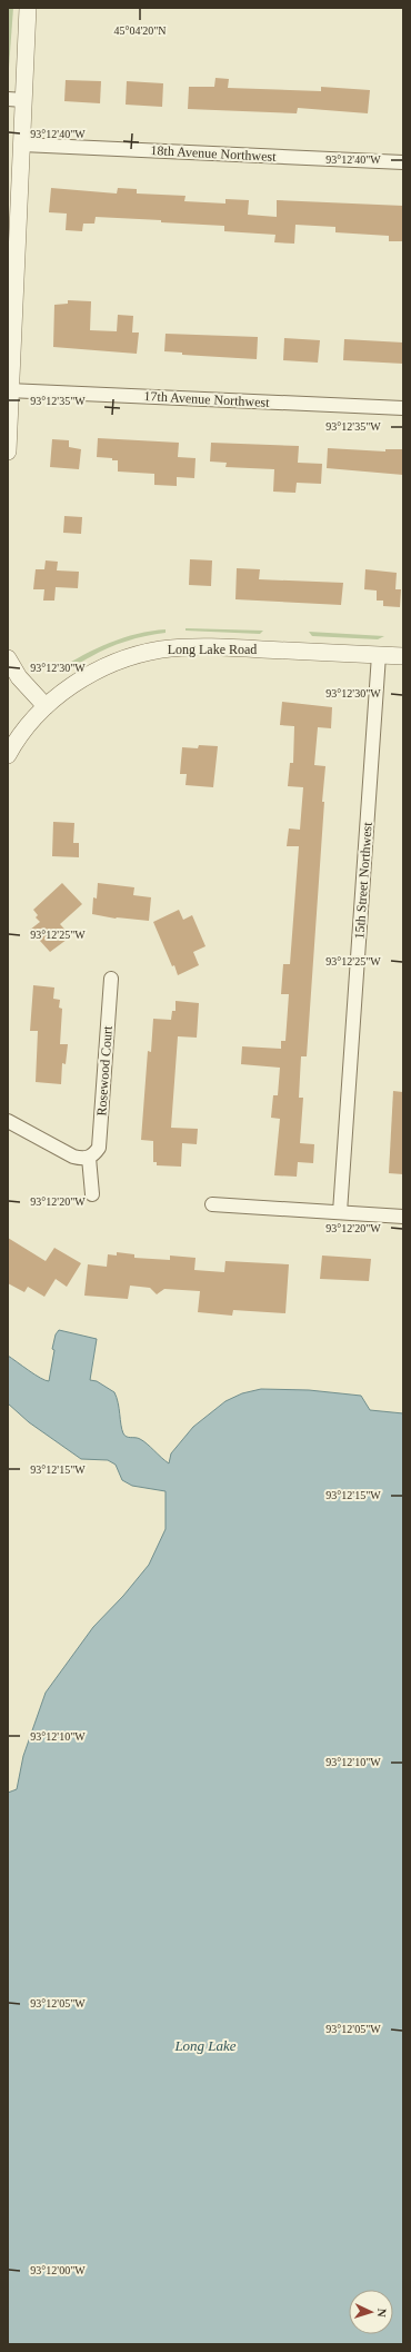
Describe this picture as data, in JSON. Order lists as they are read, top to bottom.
{
  "streets": {
    "street": [
      "18th Avenue Northwest",
      "17th Avenue Northwest",
      "Long Lake Road",
      "15th Street Northwest",
      "Rosewood Court"
    ]
  },
  "crossings": [
    ["Long Lake Road", "15th Street Northwest"]
  ],
  "water": ["Long Lake"],
  "north": "right",
  "coordinates": [
    "45°04'20\"N",
    "93°12'40\"W",
    "93°12'35\"W",
    "93°12'30\"W",
    "93°12'25\"W",
    "93°12'20\"W",
    "93°12'15\"W",
    "93°12'10\"W",
    "93°12'05\"W",
    "93°12'00\"W"
  ]
}
